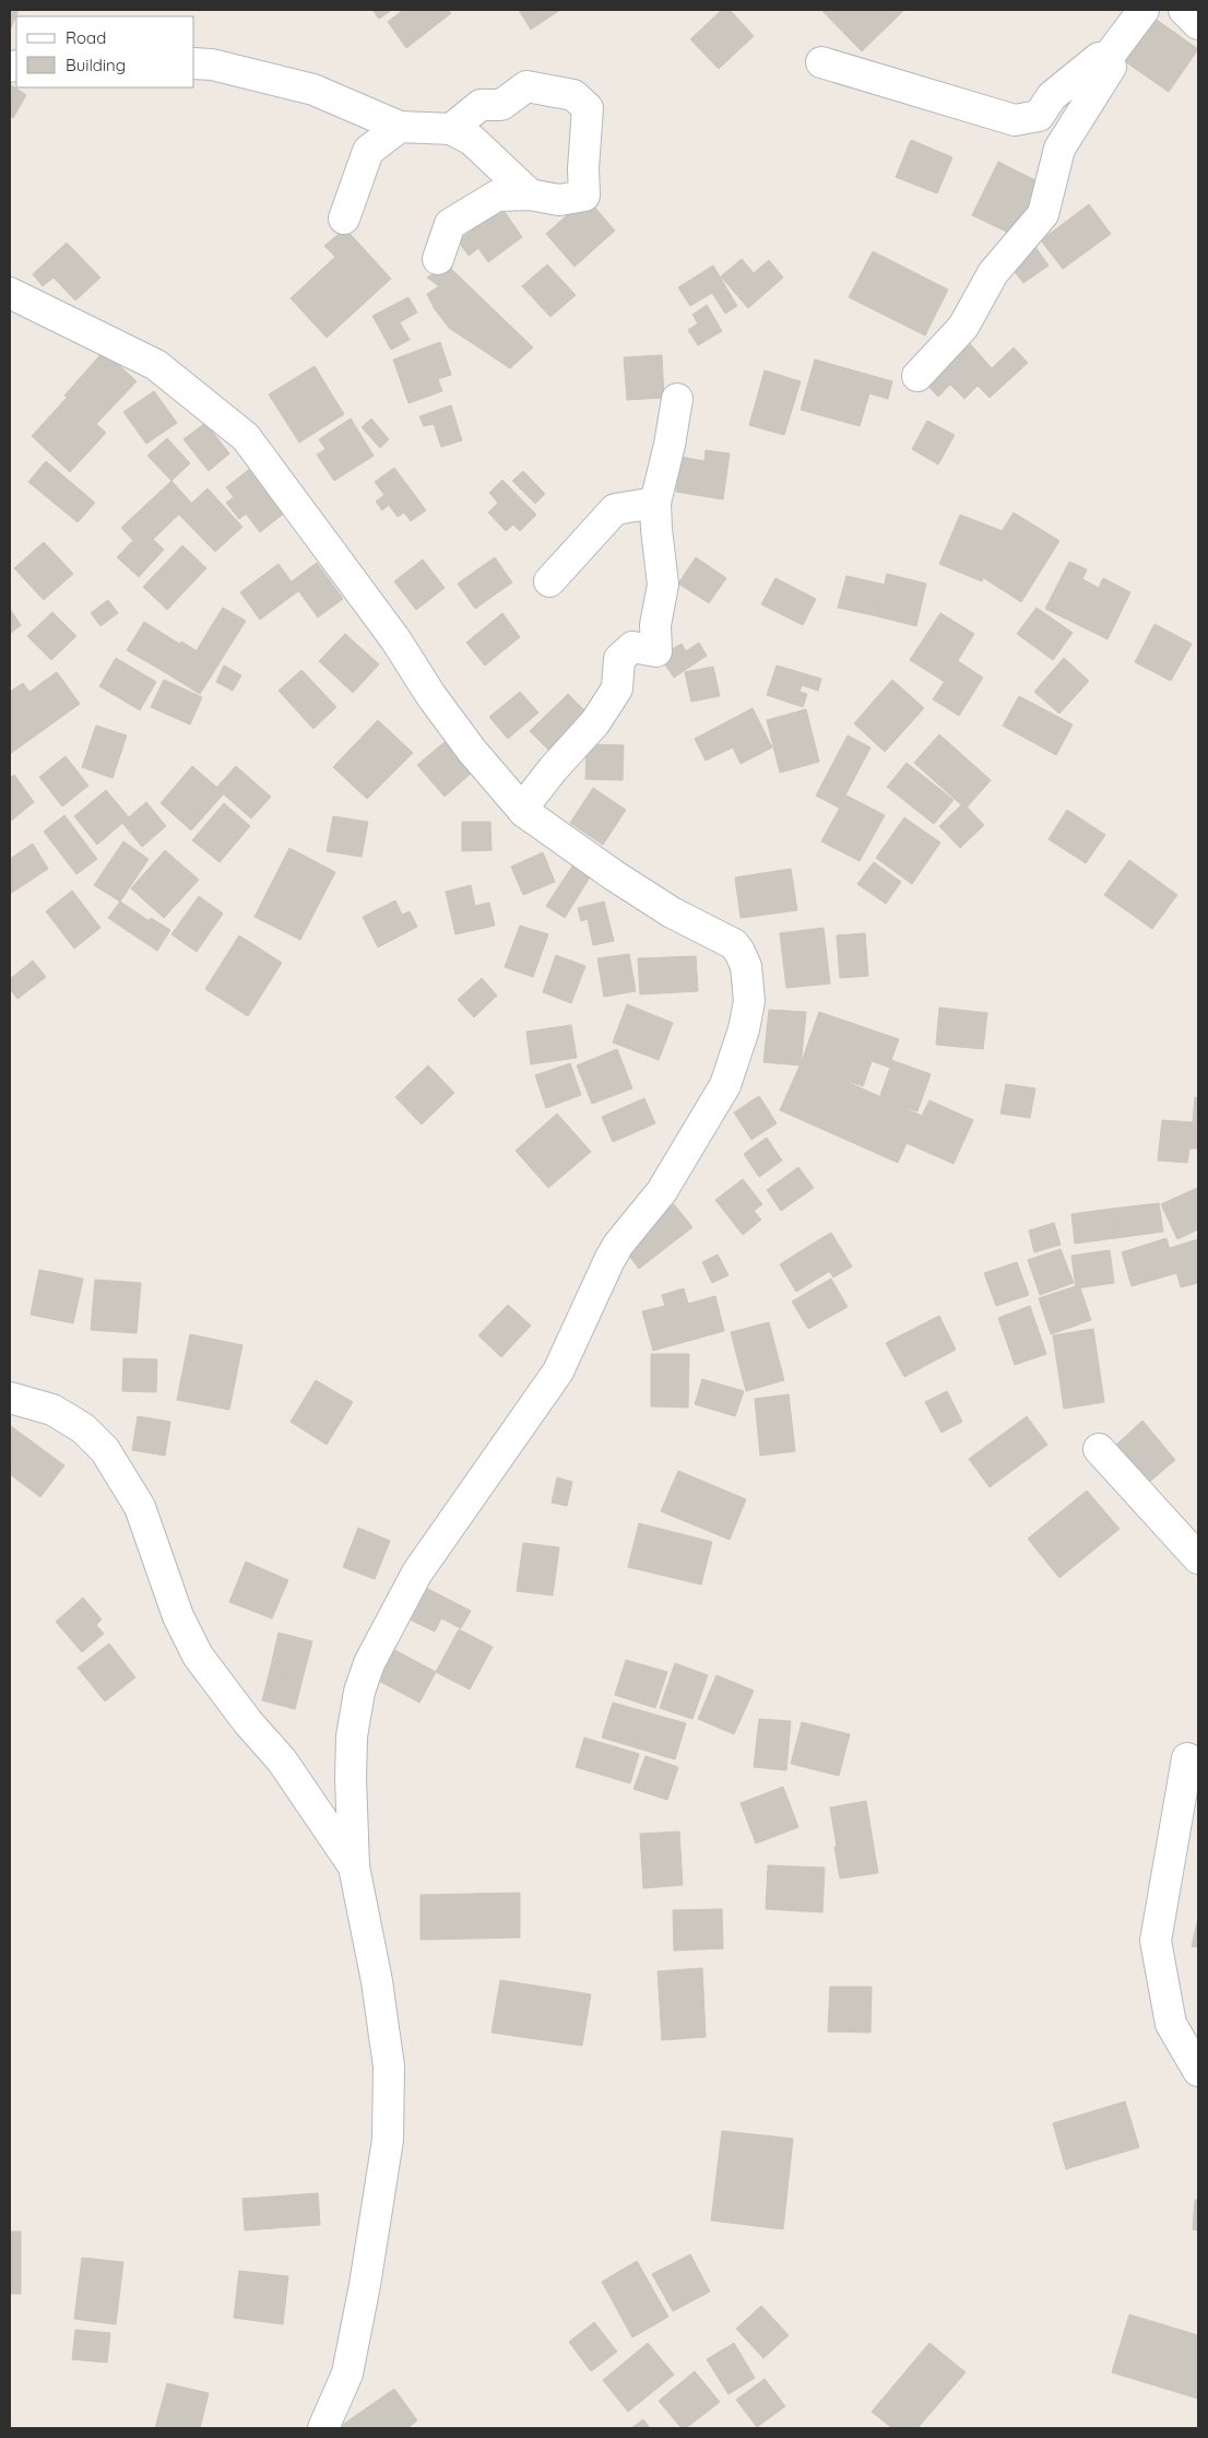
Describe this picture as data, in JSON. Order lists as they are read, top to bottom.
{
  "legend": ["Road", "Building"]
}
